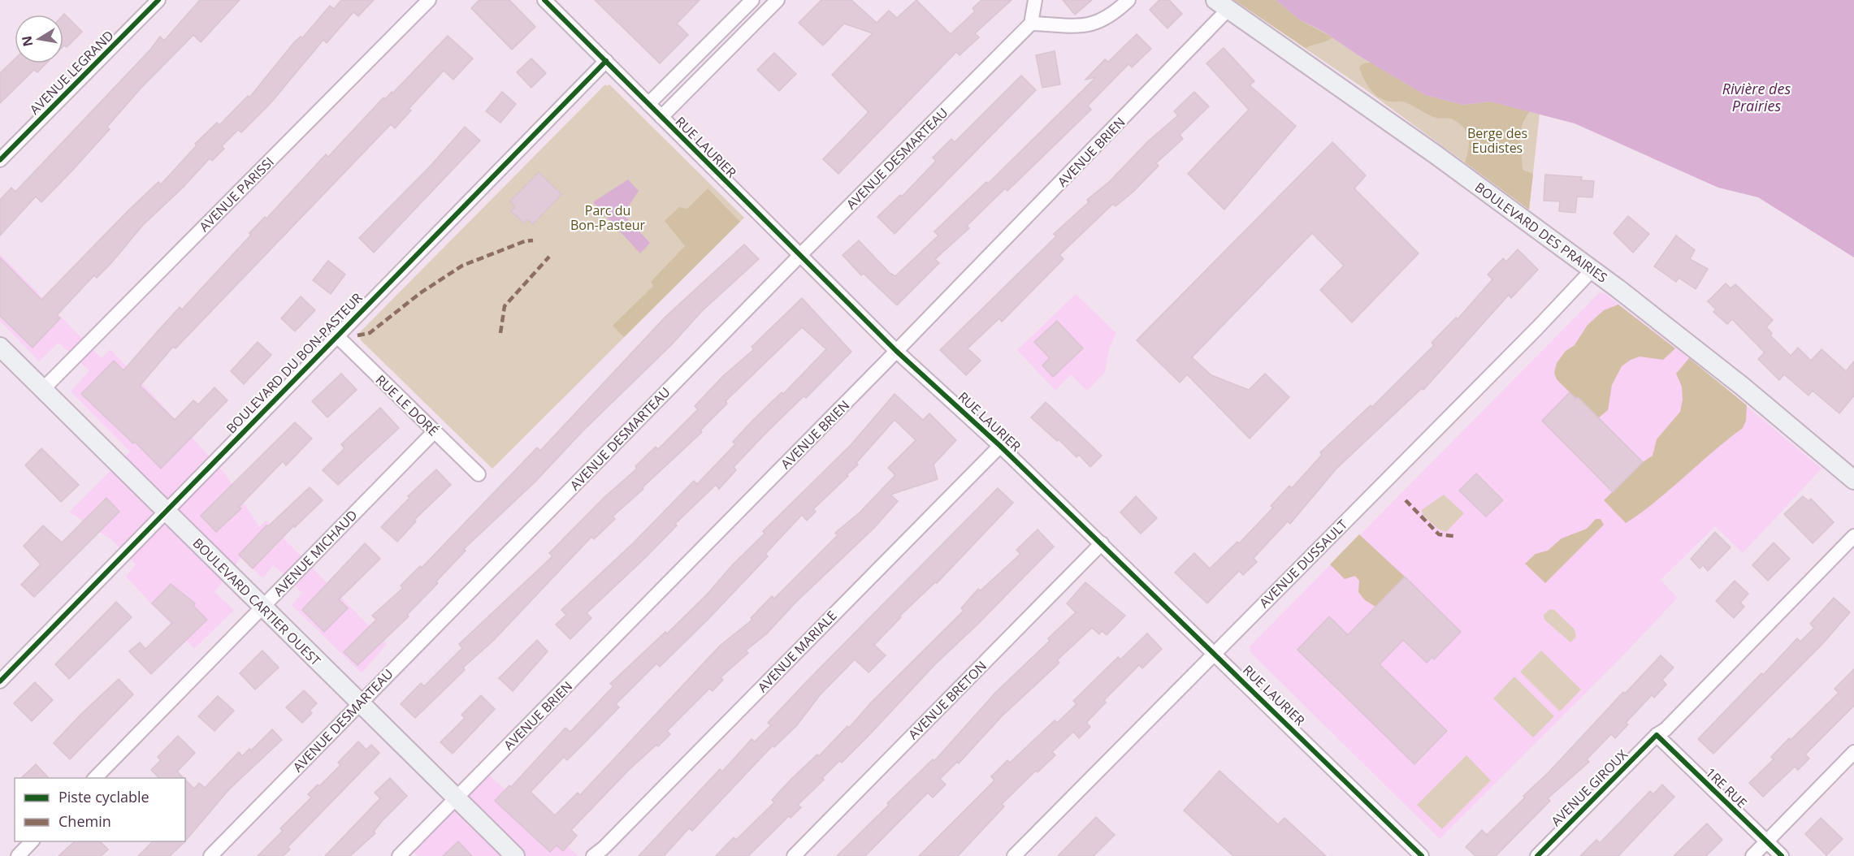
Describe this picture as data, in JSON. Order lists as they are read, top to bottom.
{
  "streets": {
    "street": [
      "AVENUE LEGRAND",
      "RUE LAURIER",
      "AVENUE BRIEN",
      "AVENUE DESMARTEAU",
      "AVENUE PARISSI",
      "BOULEVARD DES PRAIRIES",
      "BOULEVARD DU BON-PASTEUR",
      "RUE LE DORÉ",
      "AVENUE MICHAUD",
      "AVENUE DUSSAULT",
      "BOULEVARD CARTIER OUEST",
      "AVENUE MARIALE",
      "AVENUE BRETON",
      "AVENUE GIROUX",
      "1RE RUE"
    ]
  },
  "crossings": [
    ["RUE LAURIER", "AVENUE BRIEN"],
    ["RUE LAURIER", "AVENUE DESMARTEAU"],
    ["RUE LAURIER", "BOULEVARD DU BON-PASTEUR"],
    ["RUE LAURIER", "AVENUE DUSSAULT"],
    ["RUE LAURIER", "AVENUE MARIALE"],
    ["RUE LAURIER", "AVENUE BRETON"],
    ["AVENUE BRIEN", "BOULEVARD DES PRAIRIES"],
    ["AVENUE BRIEN", "BOULEVARD CARTIER OUEST"],
    ["AVENUE DESMARTEAU", "BOULEVARD CARTIER OUEST"],
    ["AVENUE PARISSI", "BOULEVARD CARTIER OUEST"],
    ["BOULEVARD DES PRAIRIES", "AVENUE DUSSAULT"],
    ["BOULEVARD DU BON-PASTEUR", "RUE LE DORÉ"],
    ["BOULEVARD DU BON-PASTEUR", "BOULEVARD CARTIER OUEST"],
    ["RUE LE DORÉ", "AVENUE MICHAUD"],
    ["AVENUE MICHAUD", "BOULEVARD CARTIER OUEST"],
    ["AVENUE GIROUX", "1RE RUE"]
  ],
  "water": ["Rivière des Prairies"],
  "parks": ["Berge des Eudistes", "Parc du Bon-Pasteur"],
  "legend": ["Piste cyclable", "Chemin"],
  "north": "left"
}
